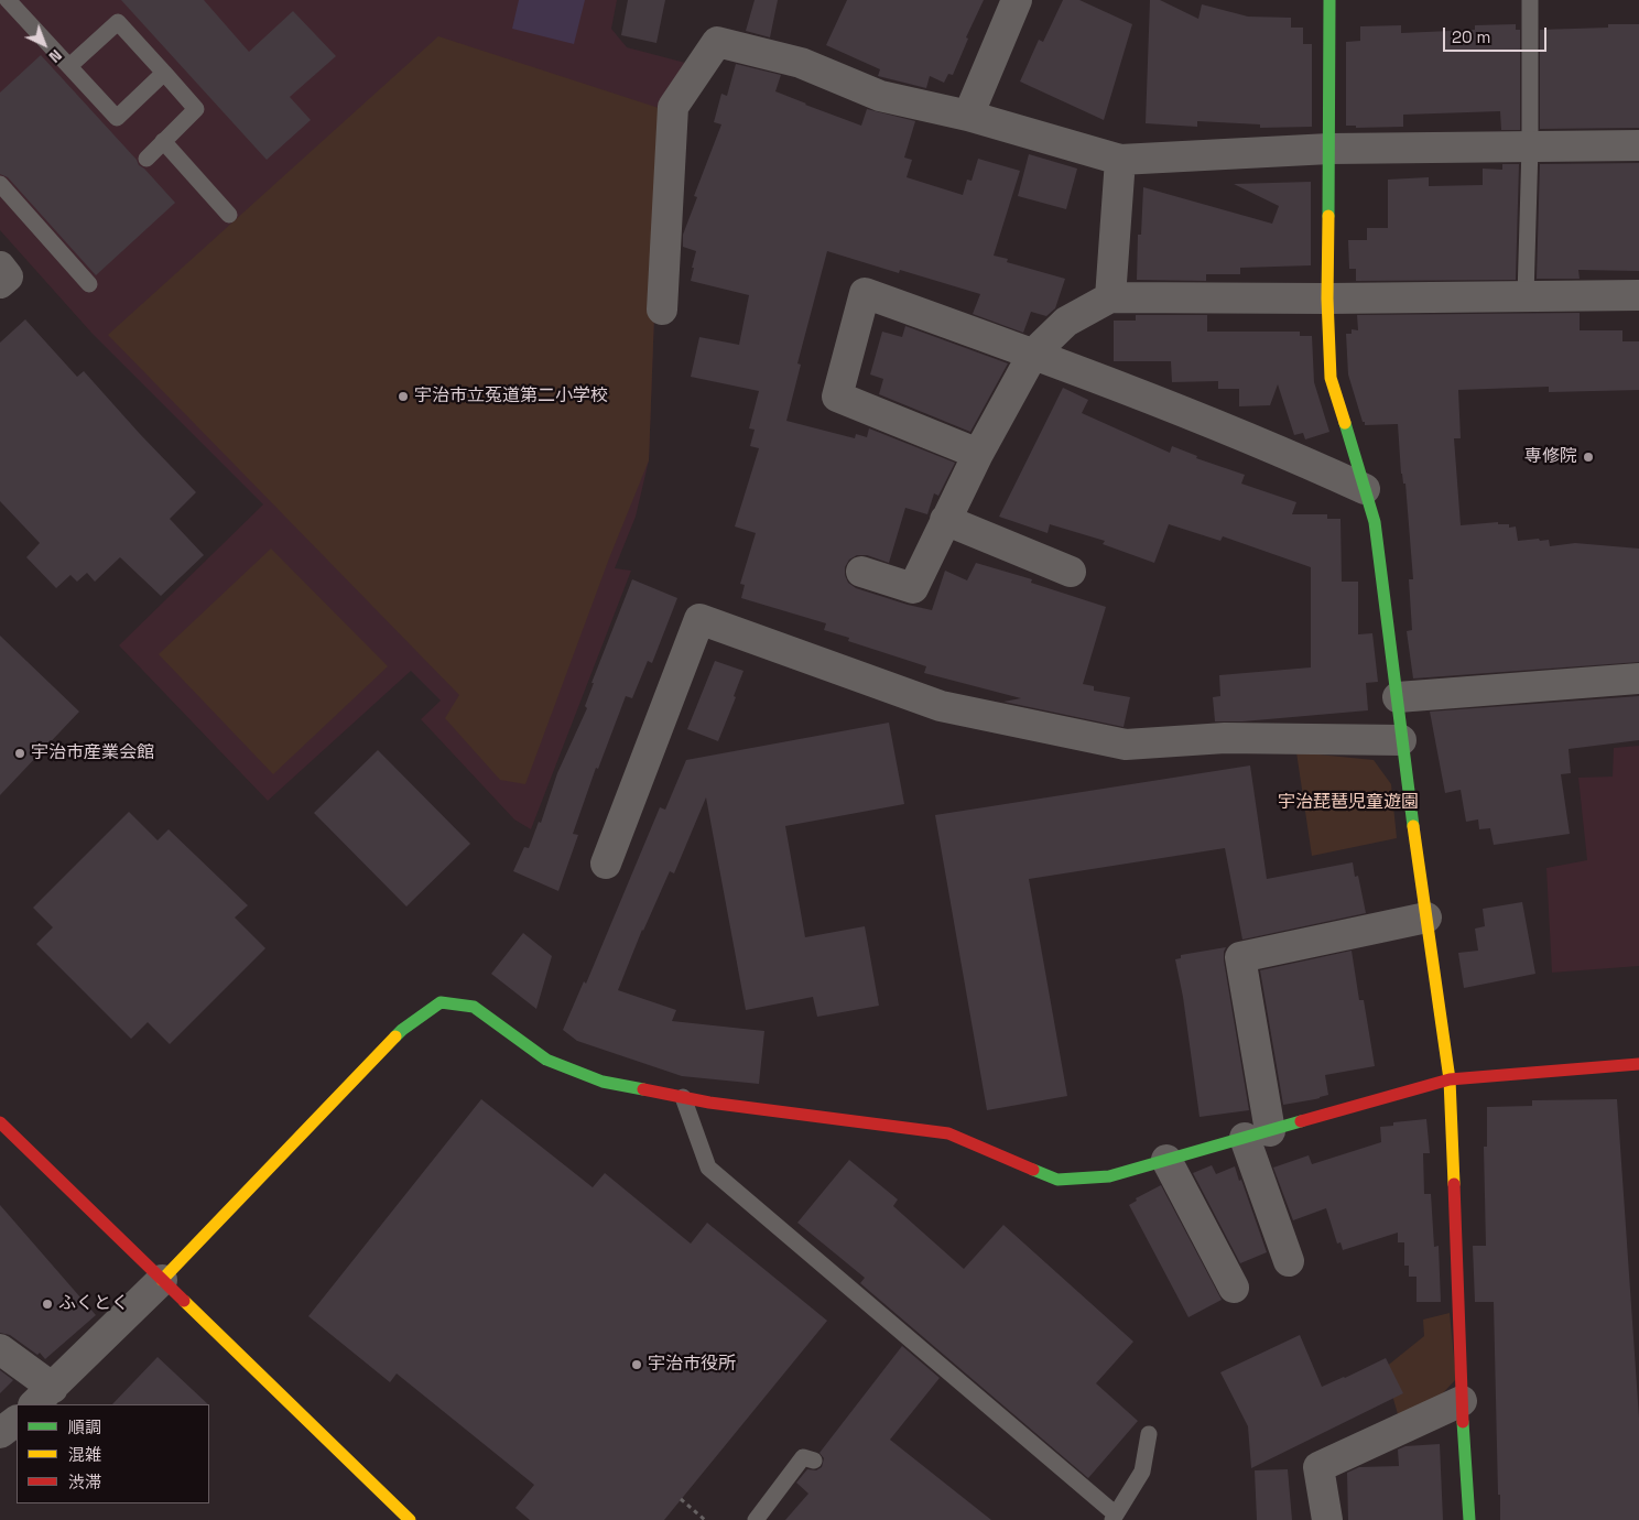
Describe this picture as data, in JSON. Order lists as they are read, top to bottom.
{
  "parks": ["宇治琵琶児童遊園"],
  "places": [
    "宇治市立菟道第二小学校",
    "専修院",
    "宇治市産業会館",
    "ふくとく",
    "宇治市役所"
  ],
  "legend": ["順調", "混雑", "渋滞"],
  "scale_bar": "20 m",
  "north": "bottom right"
}
